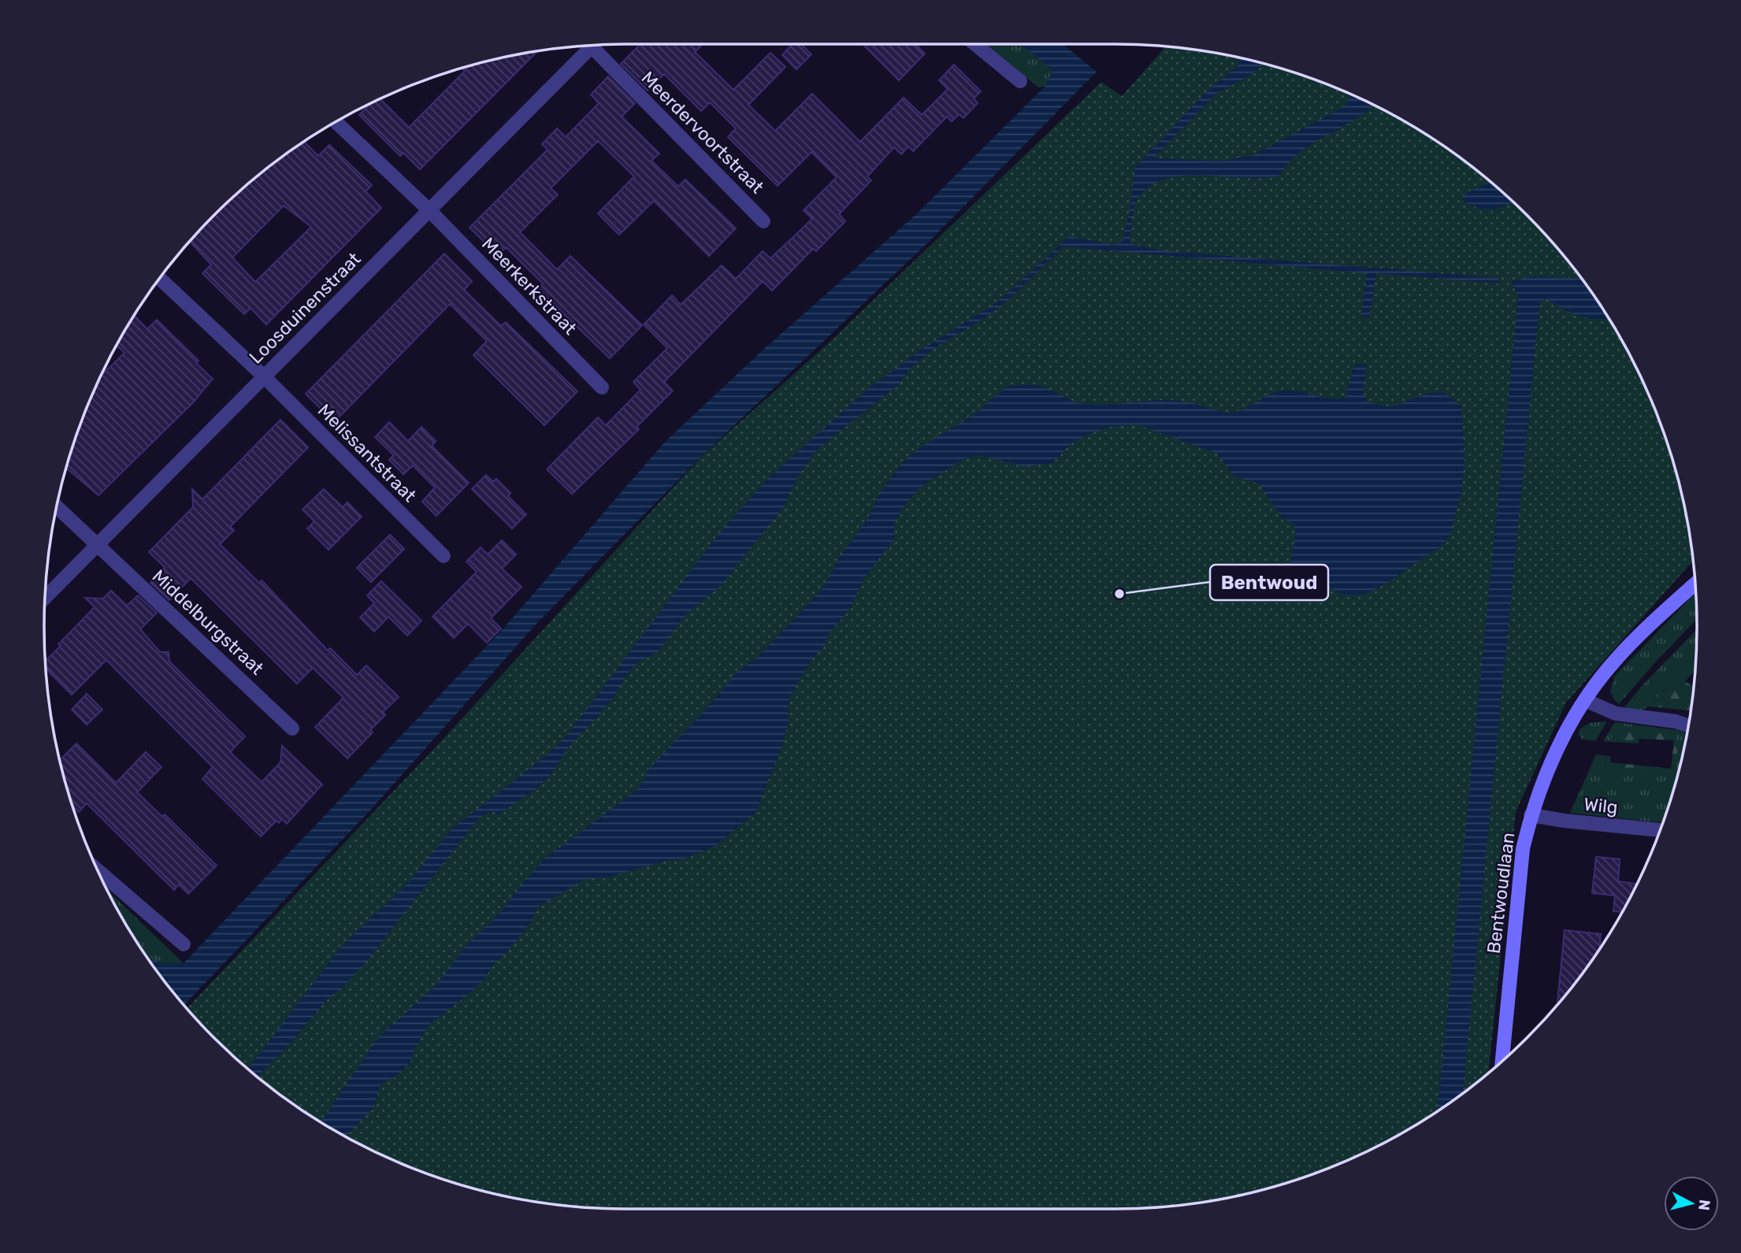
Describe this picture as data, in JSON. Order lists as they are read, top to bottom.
{
  "streets": {
    "main road": ["Bentwoudlaan"],
    "street": [
      "Meerdervoortstraat",
      "Meerkerkstraat",
      "Loosduinenstraat",
      "Melissantstraat",
      "Middelburgstraat",
      "Wilg"
    ]
  },
  "crossings": [
    ["Meerkerkstraat", "Loosduinenstraat"],
    ["Loosduinenstraat", "Melissantstraat"],
    ["Loosduinenstraat", "Middelburgstraat"],
    ["Wilg", "Bentwoudlaan"]
  ],
  "places": ["Bentwoud"],
  "north": "right"
}
